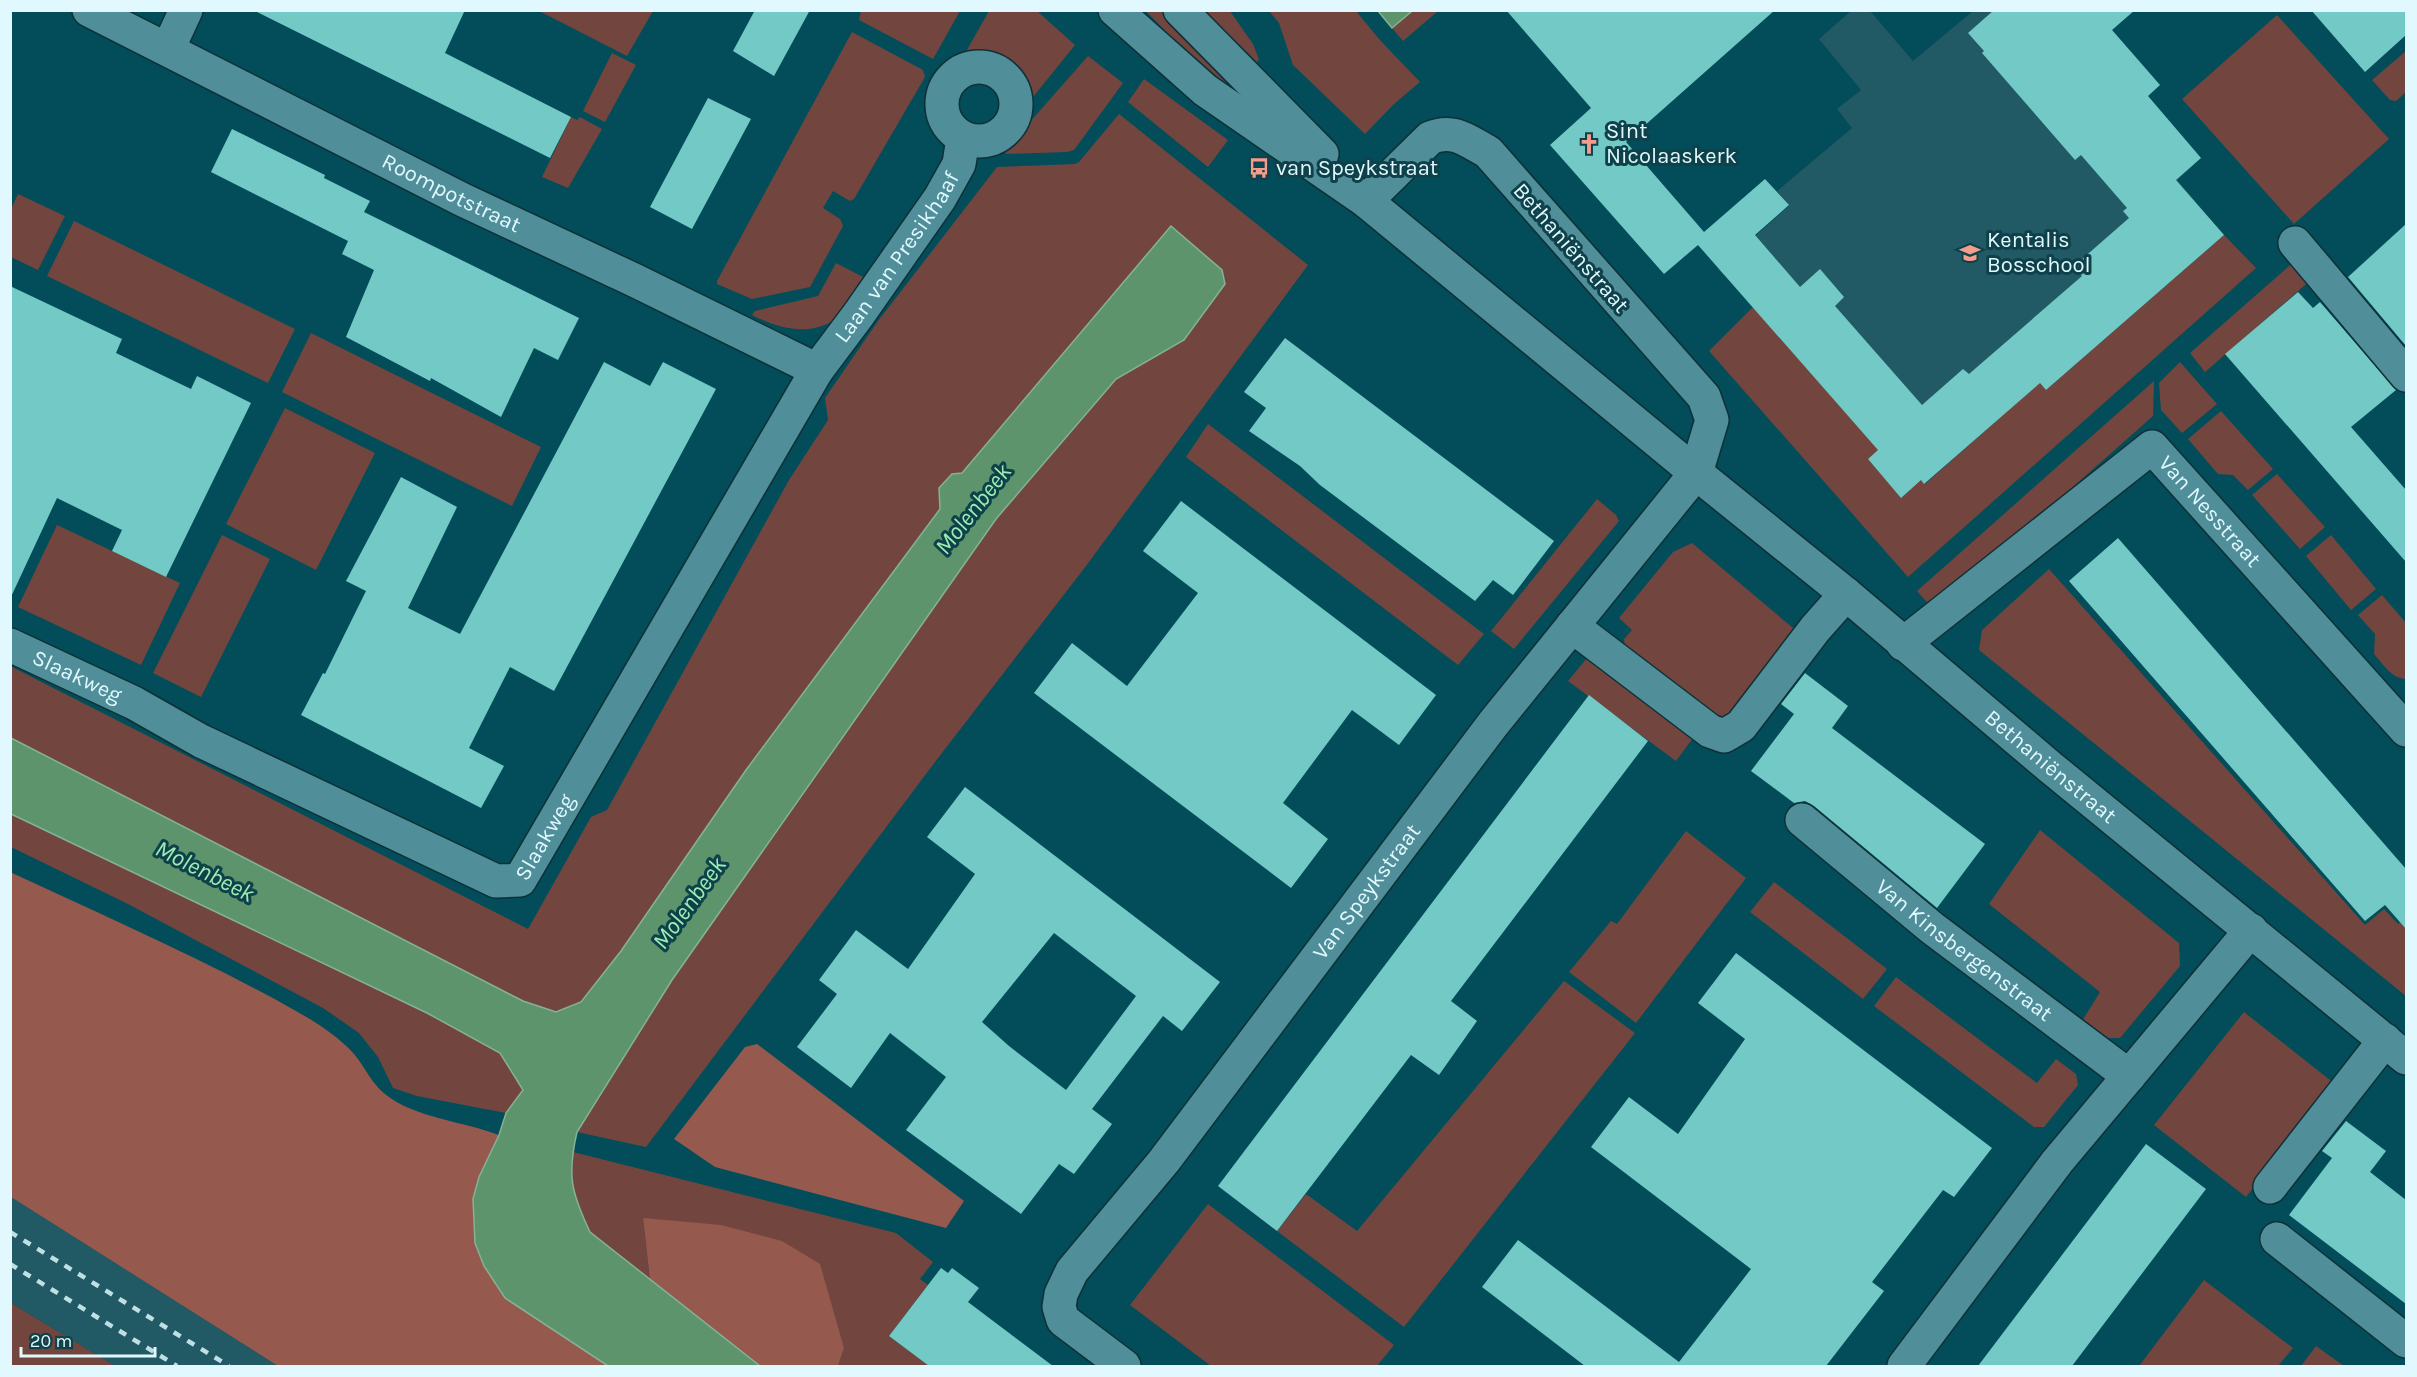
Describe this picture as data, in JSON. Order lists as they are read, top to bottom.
{
  "streets": {
    "street": [
      "Roompotstraat",
      "Bethaniënstraat",
      "Laan van Presikhaaf",
      "Van Nesstraat",
      "Slaakweg",
      "Van Speykstraat",
      "Van Kinsbergenstraat"
    ]
  },
  "crossings": [
    ["Roompotstraat", "Laan van Presikhaaf"],
    ["Roompotstraat", "Slaakweg"],
    ["Bethaniënstraat", "Van Nesstraat"],
    ["Bethaniënstraat", "Van Speykstraat"],
    ["Laan van Presikhaaf", "Slaakweg"]
  ],
  "water": ["Molenbeek"],
  "places": {
    "church": ["Sint Nicolaaskerk"],
    "bus stop": ["van Speykstraat"],
    "school or university": ["Kentalis Bosschool"]
  },
  "scale_bar": "20 m"
}
